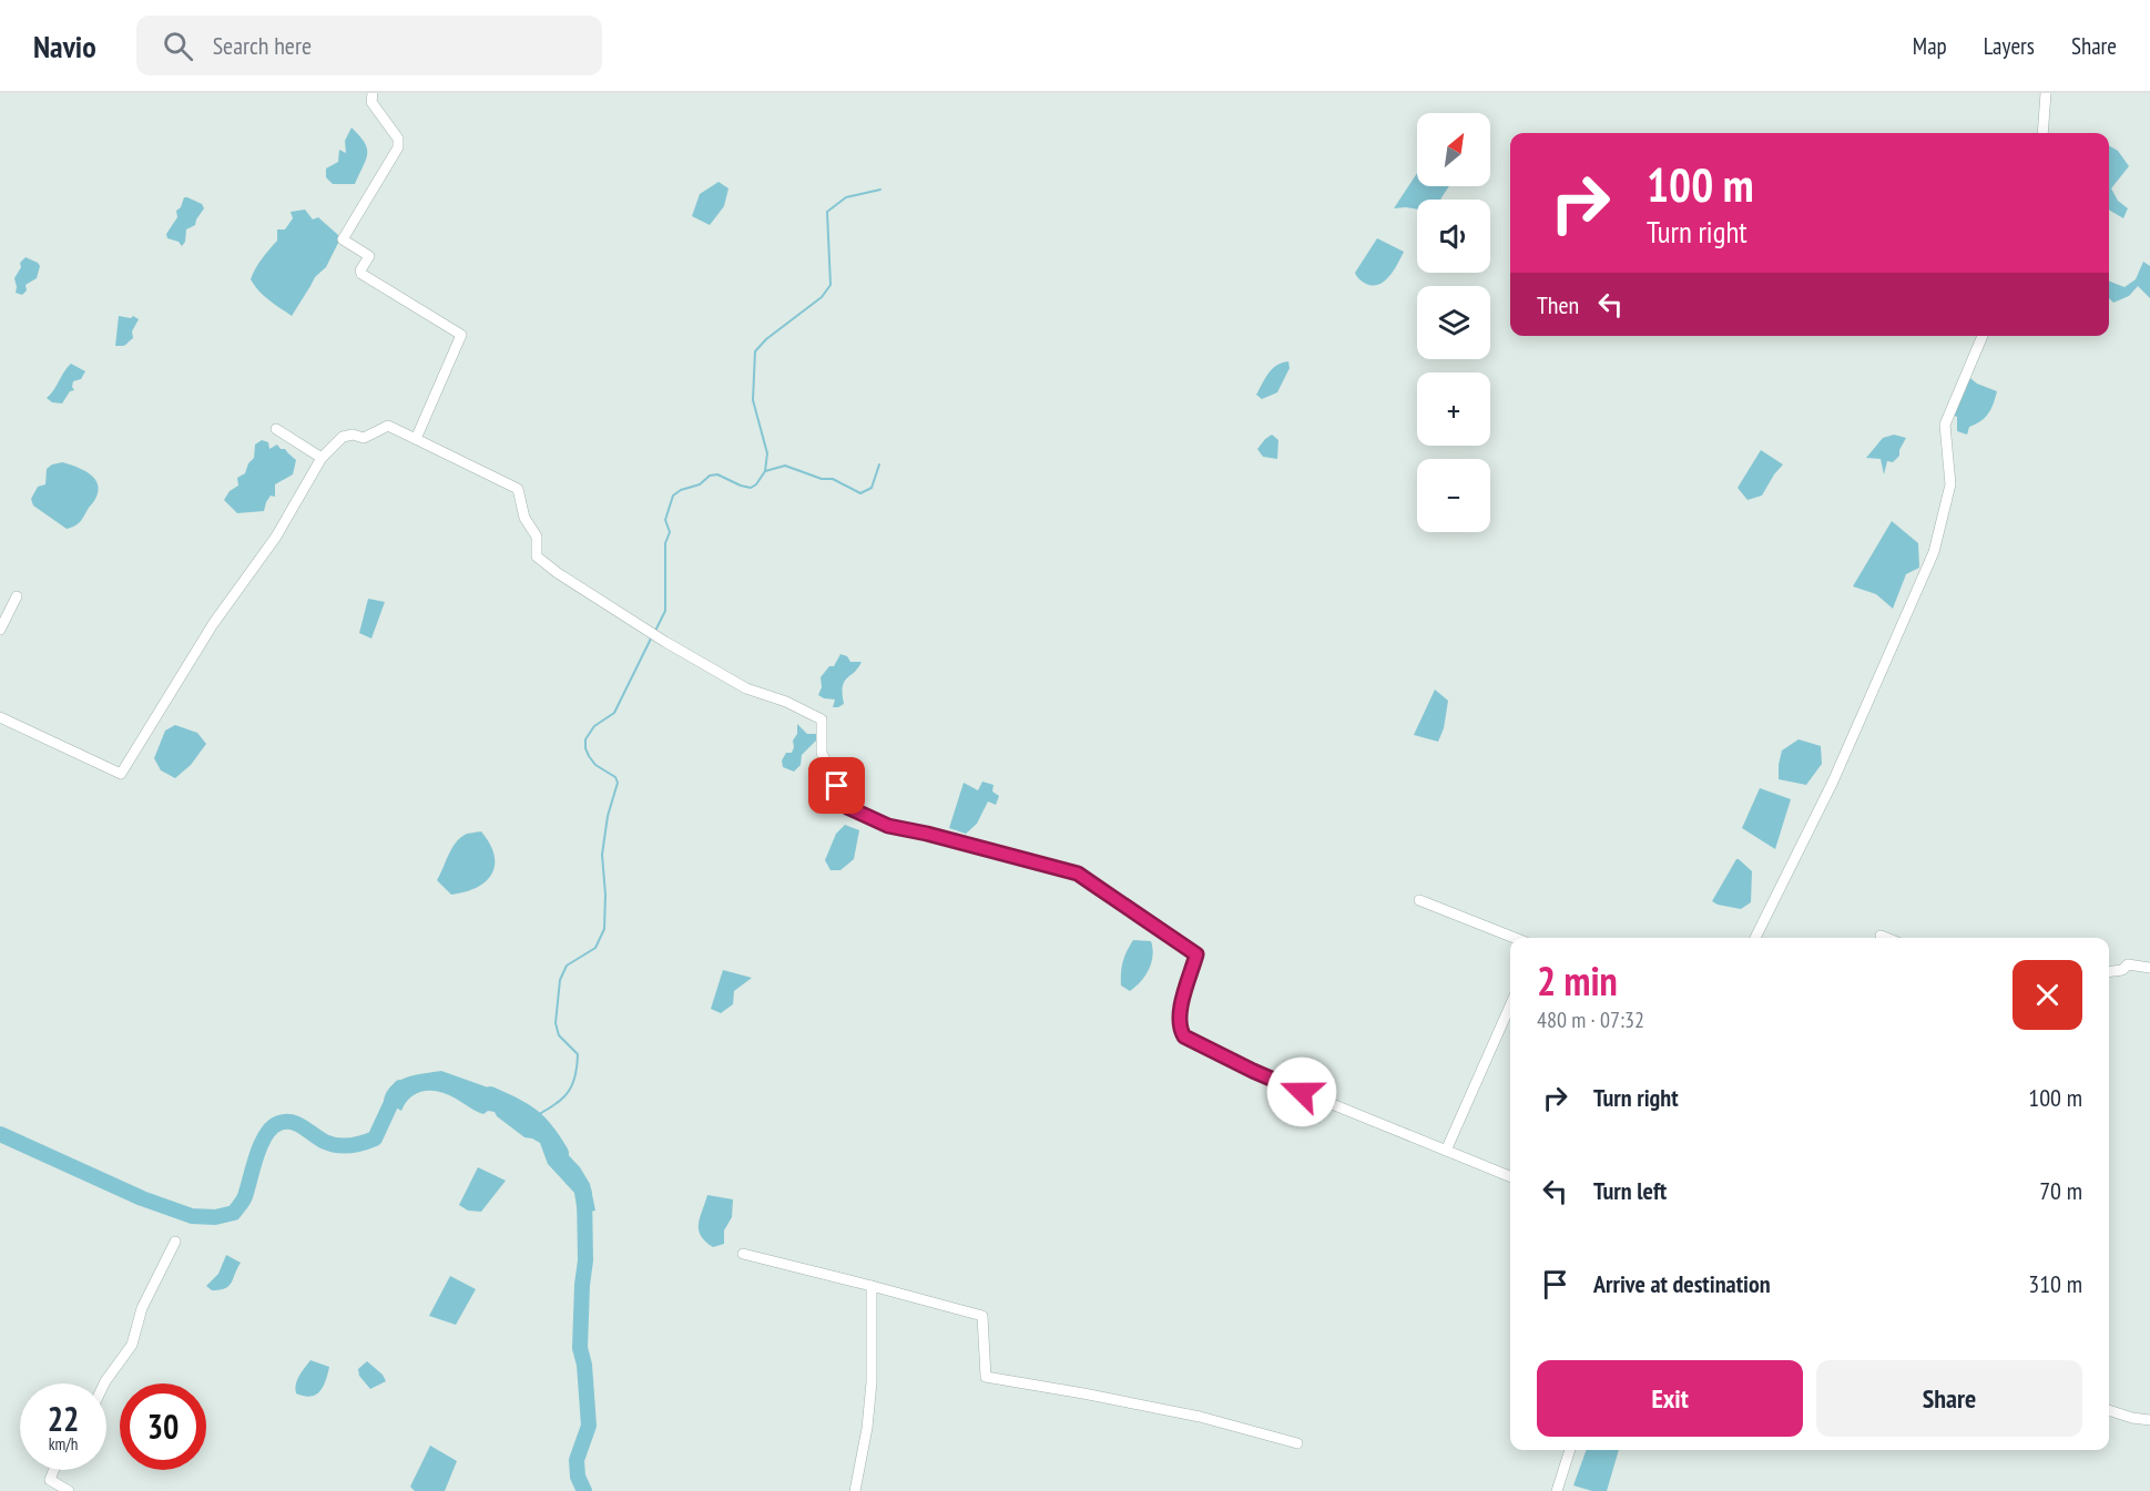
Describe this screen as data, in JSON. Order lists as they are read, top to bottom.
{
  "north": "top right",
  "page": {
    "header": "Navio",
    "search": "Search here",
    "nav": ["Map", "Layers", "Share"],
    "map_buttons": ["+", "−"],
    "turn": ["100 m", "Turn right"],
    "then": "Then",
    "heading": ["2 min", "480 m · 07:32"],
    "list": [
      {
        "name": "Turn right",
        "value": "100 m"
      },
      {
        "name": "Turn left",
        "value": "70 m"
      },
      {
        "name": "Arrive at destination",
        "value": "310 m"
      }
    ],
    "buttons": ["Exit", "Share"],
    "speed": "22 km/h",
    "limit": "30"
  }
}
